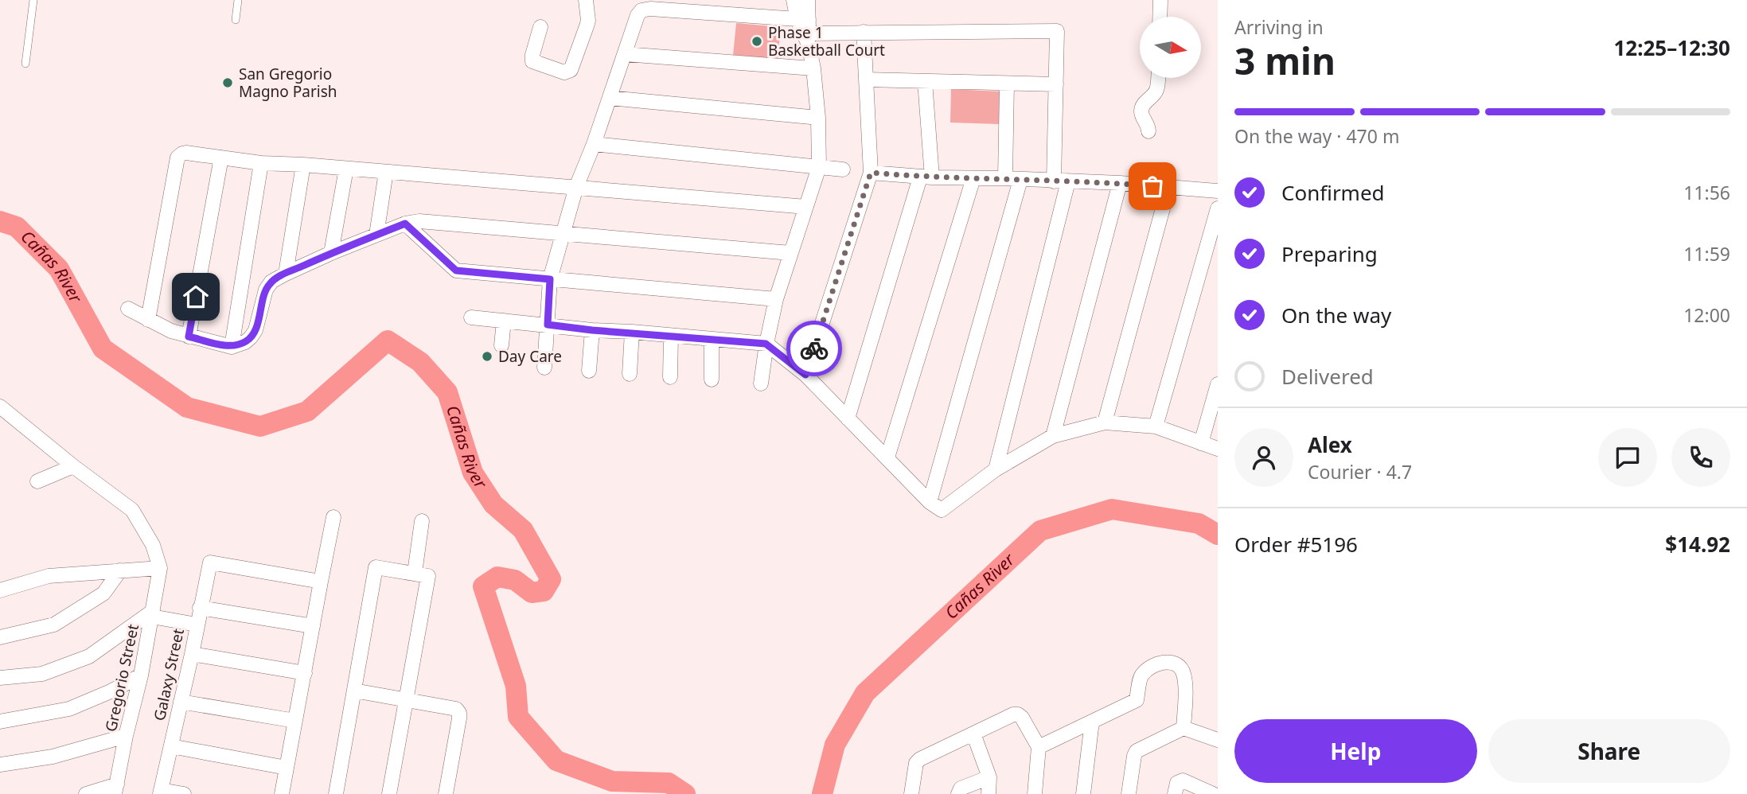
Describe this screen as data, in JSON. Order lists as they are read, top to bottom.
{
  "streets": {
    "street": ["Galaxy Street", "Gregorio Street"]
  },
  "water": ["Cañas River"],
  "places": ["Phase 1 Basketball Court", "San Gregorio Magno Parish", "Day Care"],
  "north": "right",
  "page": {
    "heading": ["3 min", "Arriving in", "12:25–12:30"],
    "panel": [
      "Alex",
      "Courier · 4.7",
      "Order #5196",
      "$14.92"
    ],
    "bar": "On the way · 470 m",
    "list": [
      ["Confirmed", "11:56"],
      ["Preparing", "11:59"],
      ["On the way", "12:00"],
      "Delivered"
    ],
    "buttons": ["Help", "Share"]
  }
}
